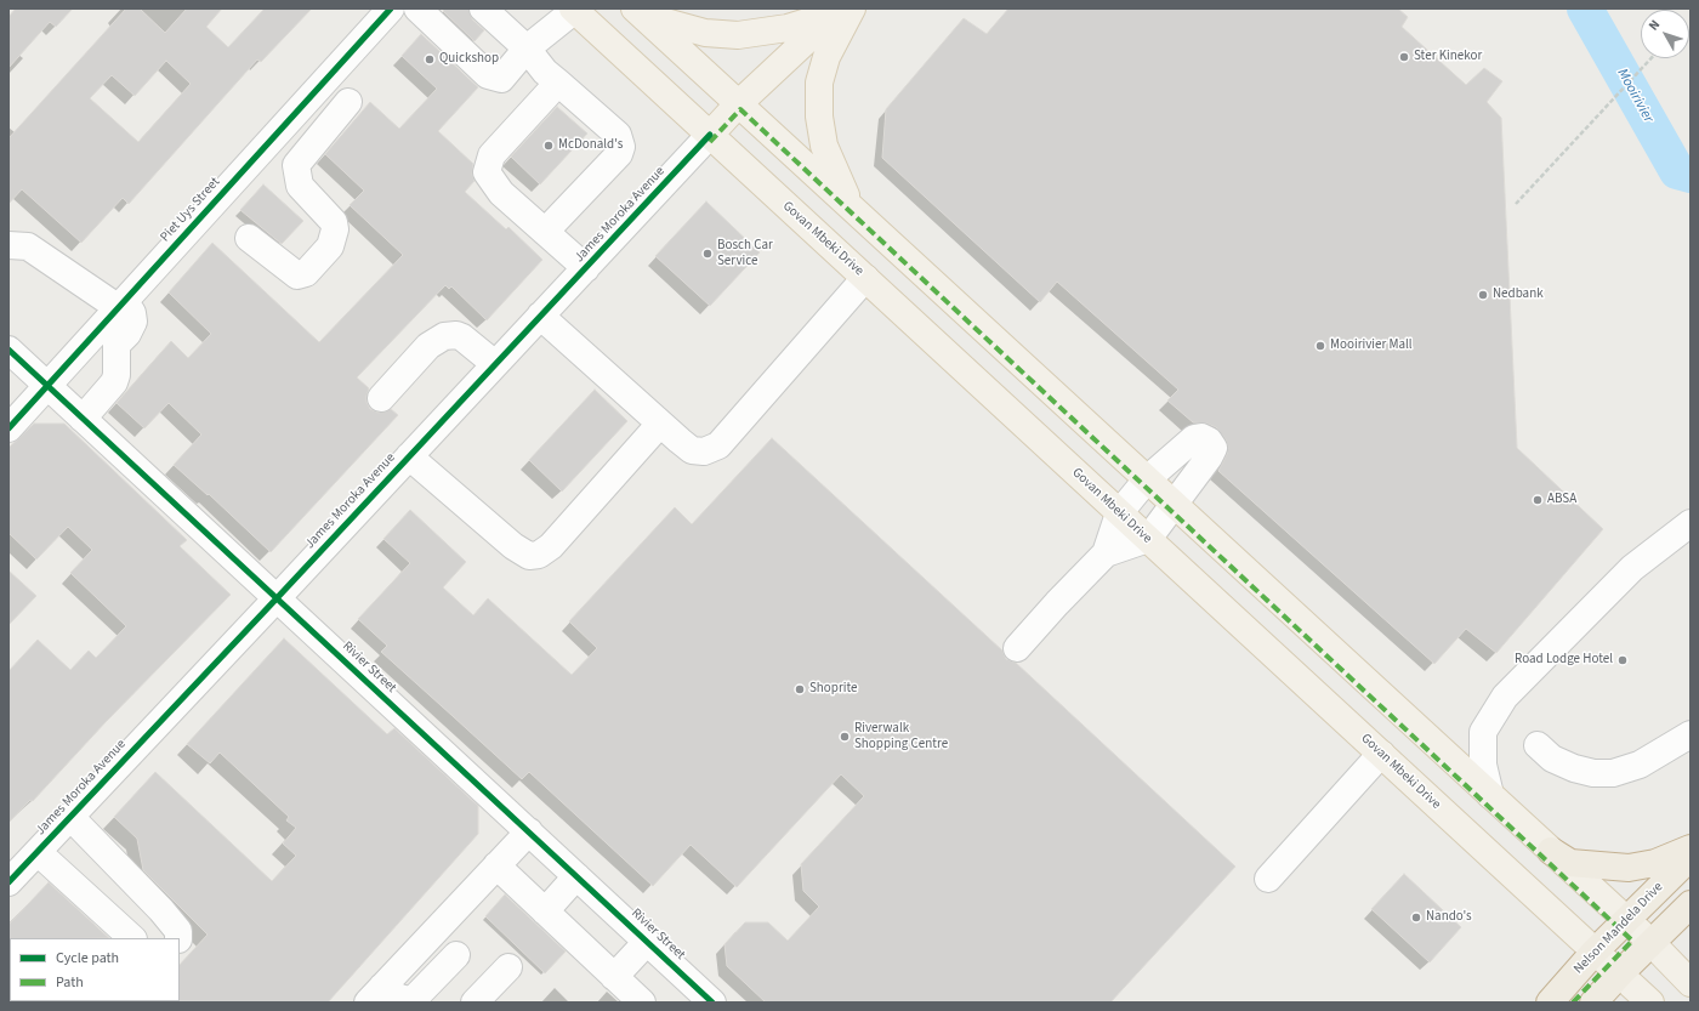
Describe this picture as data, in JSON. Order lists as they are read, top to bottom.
{
  "streets": {
    "highway": ["Nelson Mandela Drive"],
    "main road": ["James Moroka Avenue", "Govan Mbeki Drive"],
    "street": ["Piet Uys Street", "Rivier Street"]
  },
  "crossings": [
    ["Piet Uys Street", "Rivier Street"],
    ["James Moroka Avenue", "Govan Mbeki Drive"],
    ["James Moroka Avenue", "Rivier Street"],
    ["Govan Mbeki Drive", "Nelson Mandela Drive"]
  ],
  "water": ["Mooirivier"],
  "places": [
    "Ster Kinekor",
    "Quickshop",
    "McDonald's",
    "Bosch Car Service",
    "Nedbank",
    "Mooirivier Mall",
    "ABSA",
    "Road Lodge Hotel",
    "Shoprite",
    "Riverwalk Shopping Centre",
    "Nando's"
  ],
  "legend": ["Cycle path", "Path"],
  "north": "top left"
}
